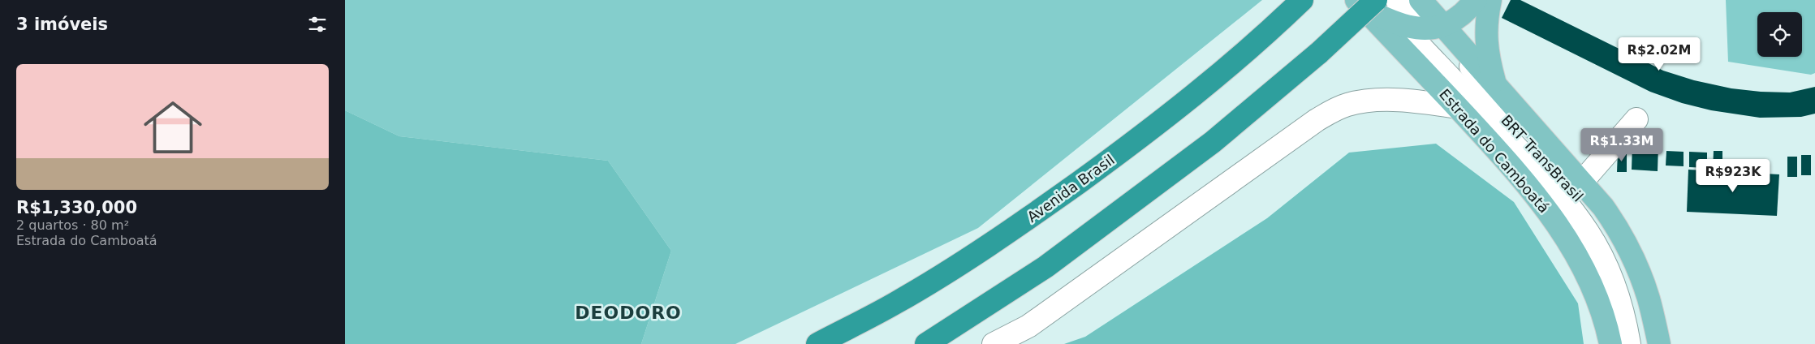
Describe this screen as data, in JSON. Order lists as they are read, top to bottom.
{
  "streets": {
    "highway": ["Avenida Brasil"],
    "main road": ["Estrada do Camboatá"],
    "lane": ["BRT TransBrasil"]
  },
  "districts": ["DEODORO"],
  "page": {
    "heading": "3 imóveis",
    "price": ["R$2.02M", "R$1.33M", "R$923K"],
    "list": [
      {
        "name": "R$1,330,000",
        "note": "2 quartos · 80 m² · Estrada do Camboatá"
      }
    ]
  }
}
